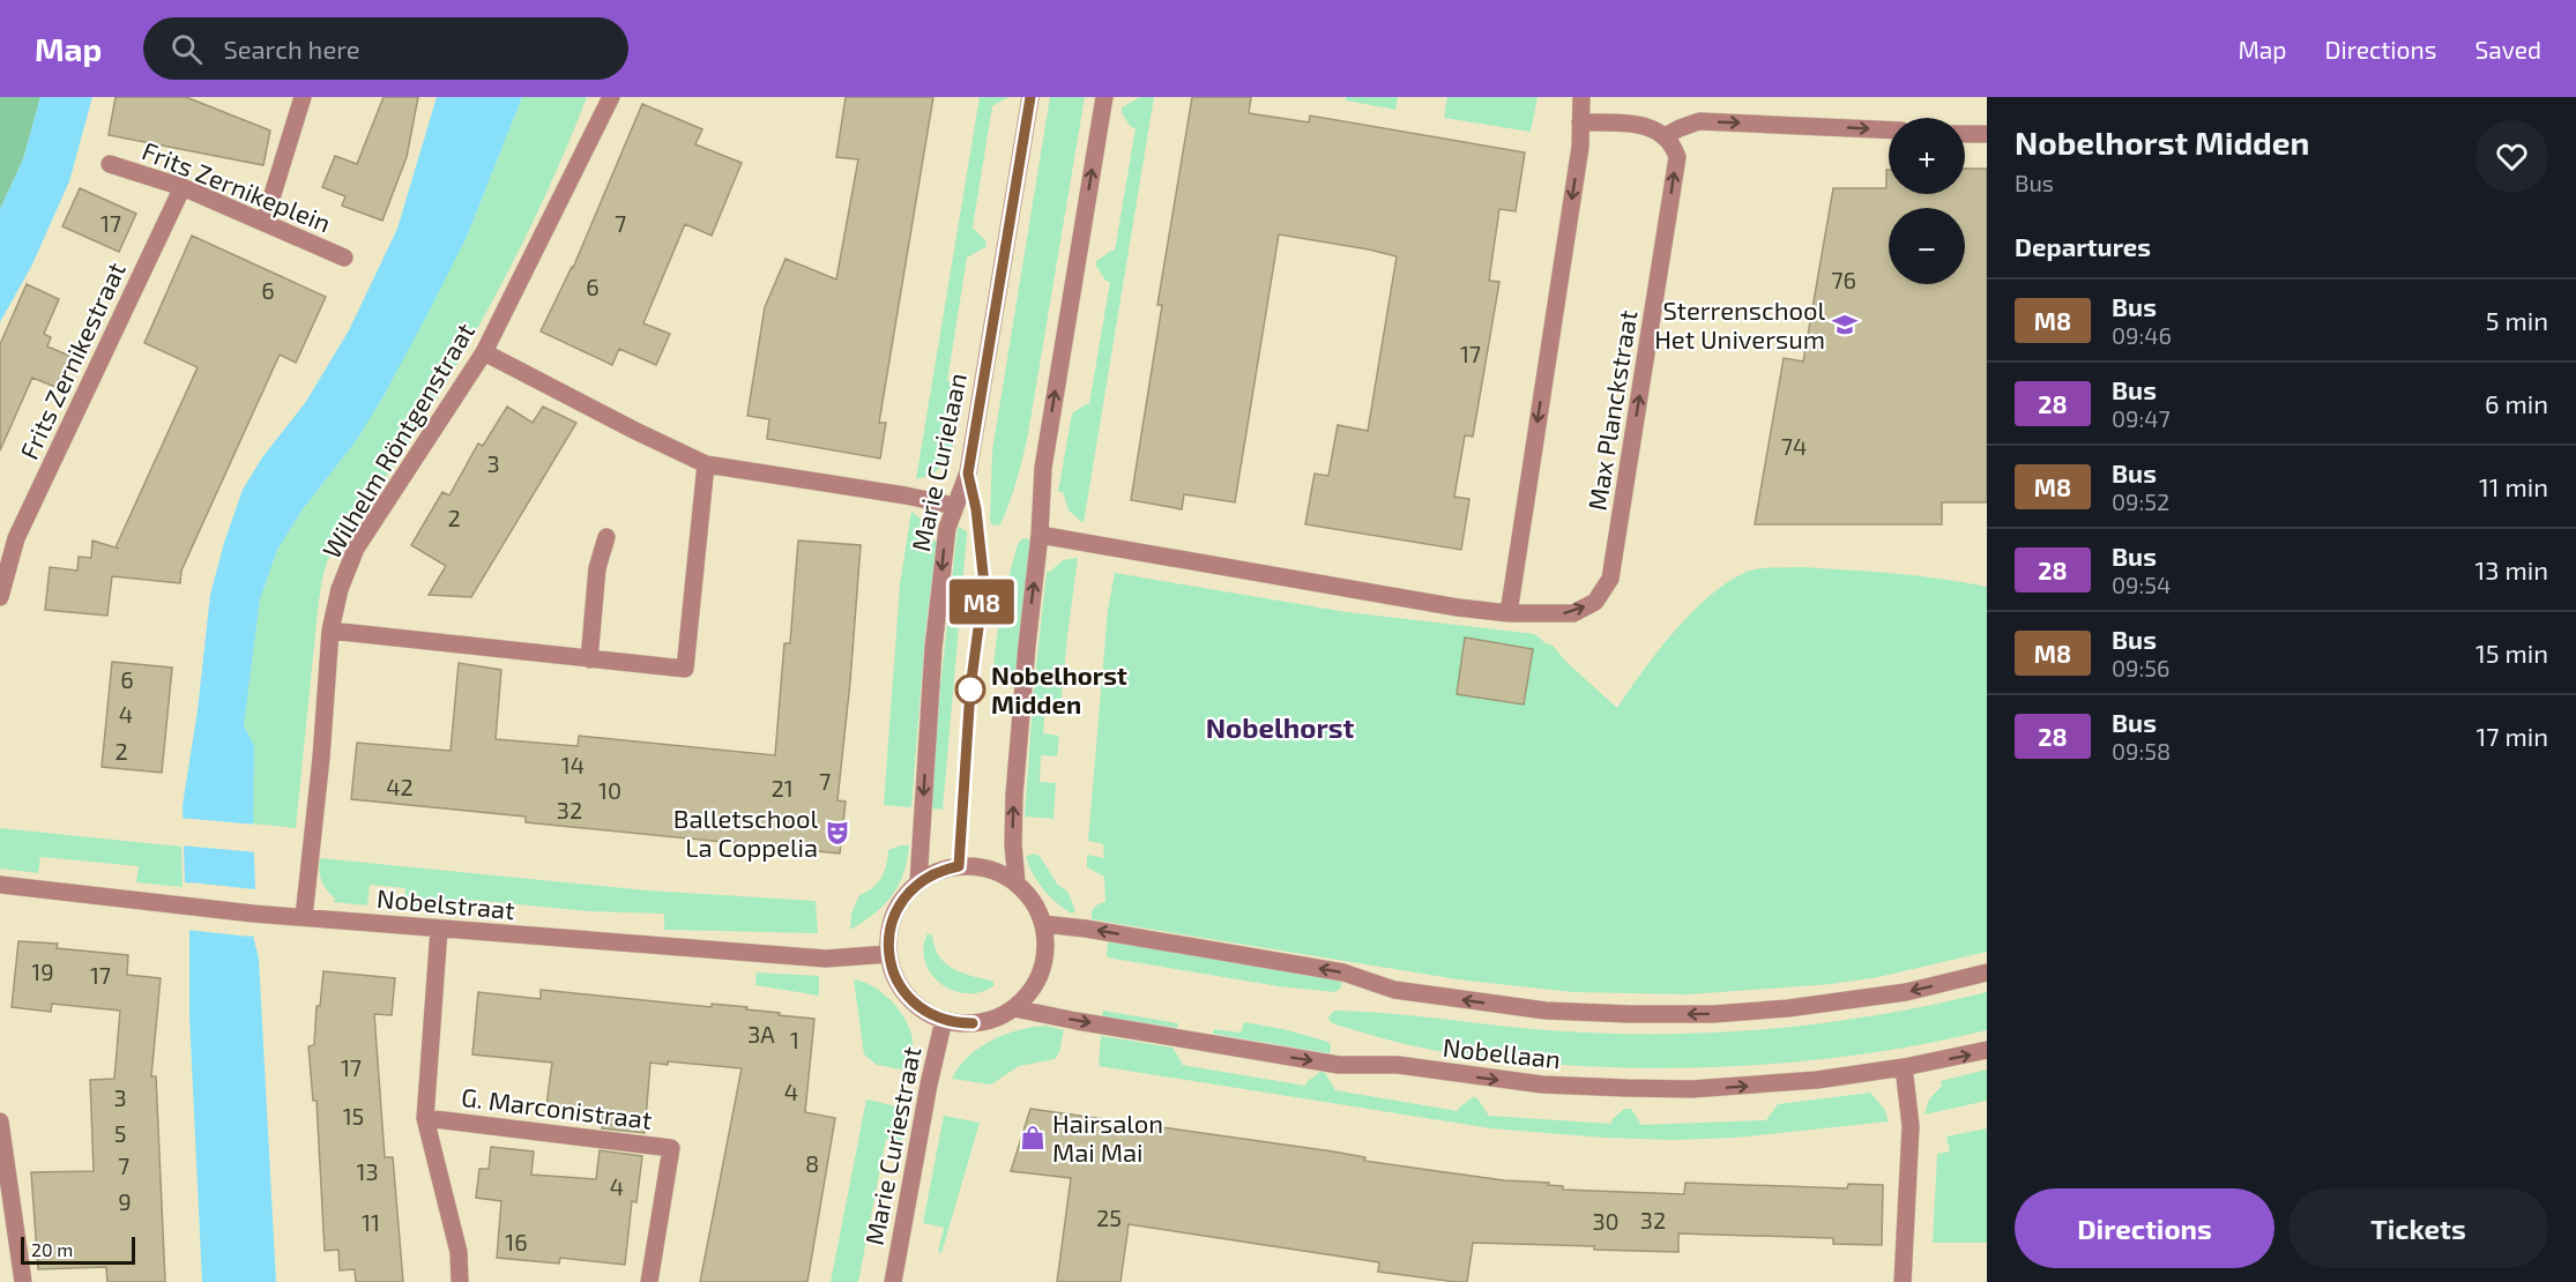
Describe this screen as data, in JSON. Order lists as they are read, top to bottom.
{
  "streets": {
    "street": [
      "Frits Zernikeplein",
      "Frits Zernikestraat",
      "Max Planckstraat",
      "Wilhelm Röntgenstraat",
      "Marie Curielaan",
      "Nobelstraat",
      "Nobellaan",
      "G. Marconistraat",
      "Marie Curiestraat"
    ]
  },
  "crossings": [
    ["Frits Zernikeplein", "Frits Zernikestraat"],
    ["Wilhelm Röntgenstraat", "Nobelstraat"],
    ["Marie Curielaan", "Nobelstraat"],
    ["Marie Curielaan", "Nobellaan"],
    ["Marie Curielaan", "Marie Curiestraat"],
    ["Nobelstraat", "Nobellaan"],
    ["Nobelstraat", "Marie Curiestraat"],
    ["Nobellaan", "Marie Curiestraat"]
  ],
  "districts": ["Nobelhorst"],
  "places": {
    "school or university": ["Sterrenschool Het Universum"],
    "other": ["Nobelhorst Midden"],
    "theatre": ["Balletschool La Coppelia"],
    "shop": ["Hairsalon Mai Mai"]
  },
  "lines": ["bus line M8"],
  "house_numbers": [
    "17",
    "7",
    "76",
    "6",
    "6",
    "17",
    "74",
    "3",
    "2",
    "6",
    "4",
    "2",
    "14",
    "7",
    "42",
    "21",
    "10",
    "32",
    "19",
    "17",
    "3A",
    "1",
    "17",
    "4",
    "3",
    "15",
    "5",
    "8",
    "7",
    "13",
    "4",
    "9",
    "25",
    "32",
    "30",
    "11",
    "16"
  ],
  "scale_bar": "20 m",
  "page": {
    "header": "Map",
    "search": "Search here",
    "nav": ["Map", "Directions", "Saved"],
    "on_map": "M8",
    "heading": [
      ["Nobelhorst Midden", "Bus"],
      "Departures"
    ],
    "map_buttons": ["+", "−"],
    "list": [
      {
        "mark": "M8",
        "name": "Bus",
        "note": "09:46",
        "value": "5 min"
      },
      {
        "mark": "28",
        "name": "Bus",
        "note": "09:47",
        "value": "6 min"
      },
      {
        "mark": "M8",
        "name": "Bus",
        "note": "09:52",
        "value": "11 min"
      },
      {
        "mark": "28",
        "name": "Bus",
        "note": "09:54",
        "value": "13 min"
      },
      {
        "mark": "M8",
        "name": "Bus",
        "note": "09:56",
        "value": "15 min"
      },
      {
        "mark": "28",
        "name": "Bus",
        "note": "09:58",
        "value": "17 min"
      }
    ],
    "buttons": ["Directions", "Tickets"],
    "scale": "20 m"
  }
}
